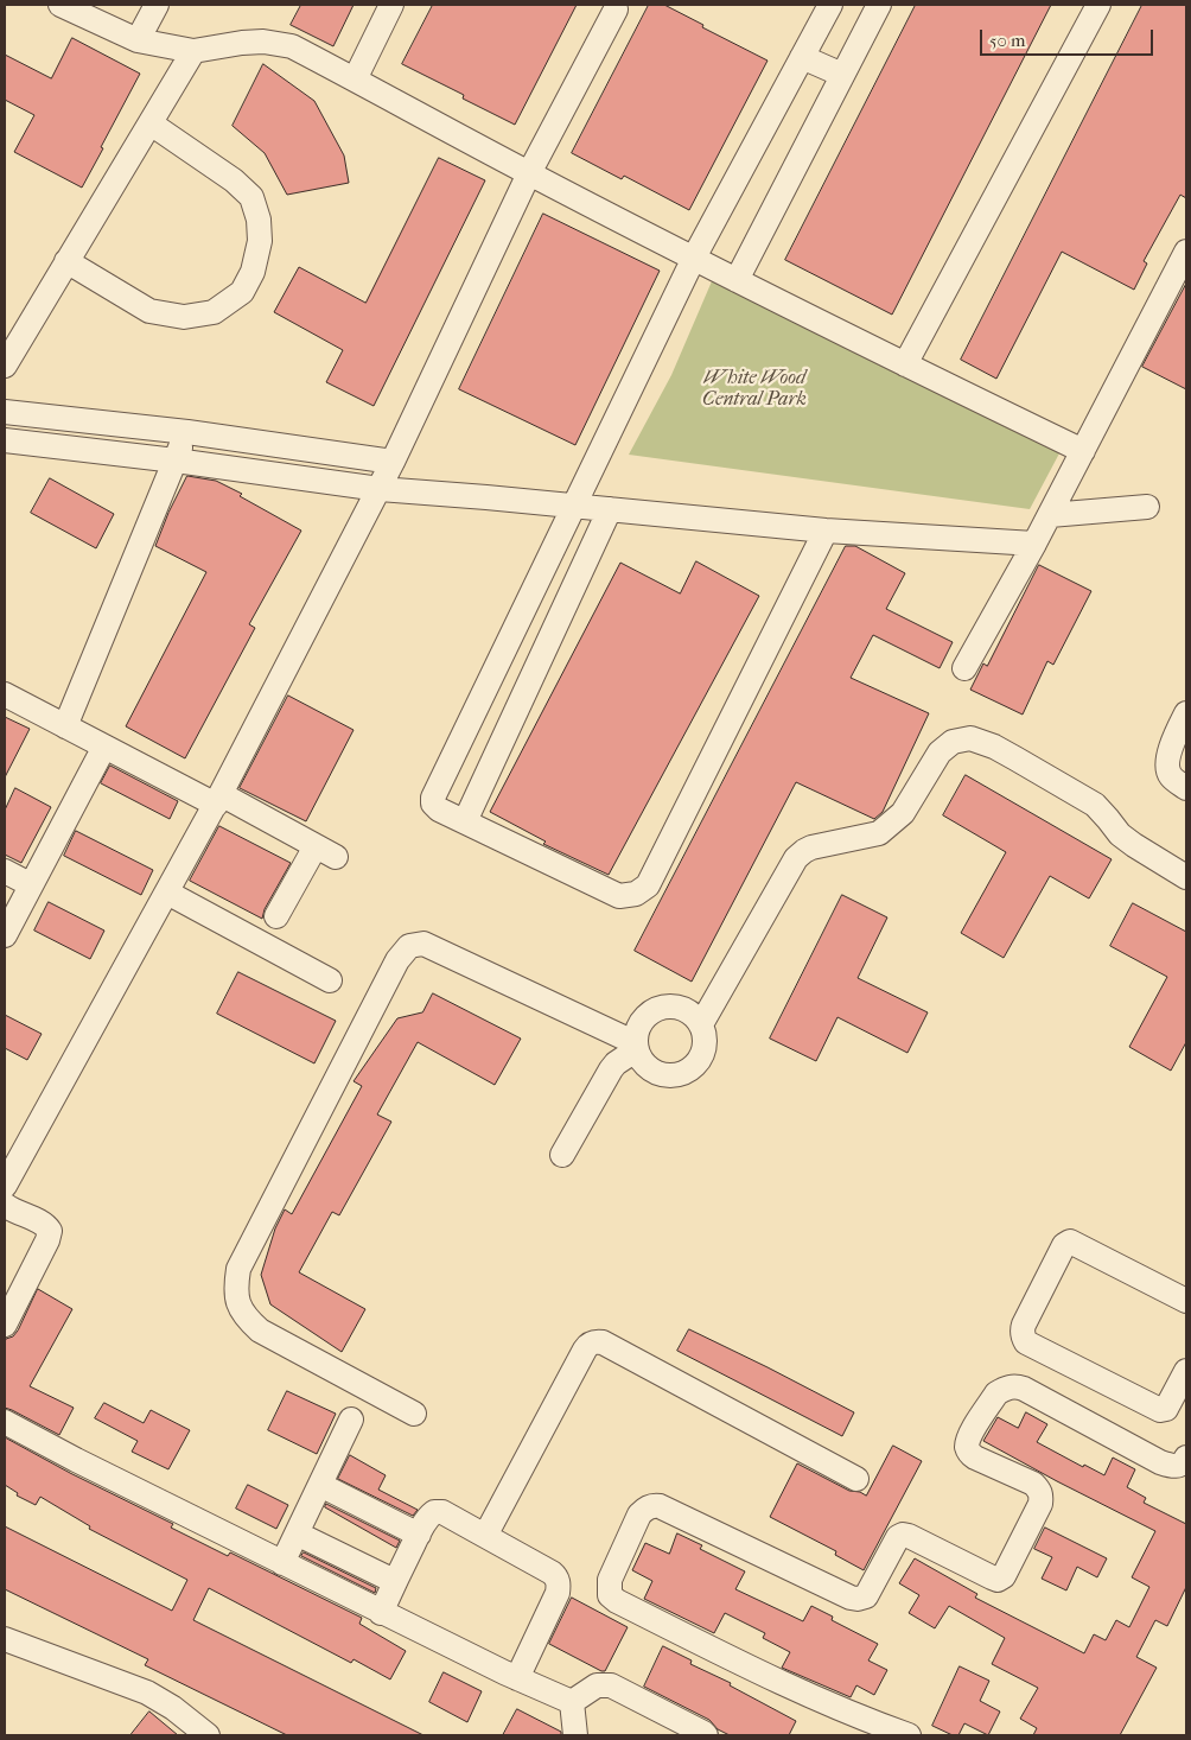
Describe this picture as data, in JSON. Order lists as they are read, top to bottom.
{
  "parks": ["White Wood Central Park"],
  "scale_bar": "50 m"
}
